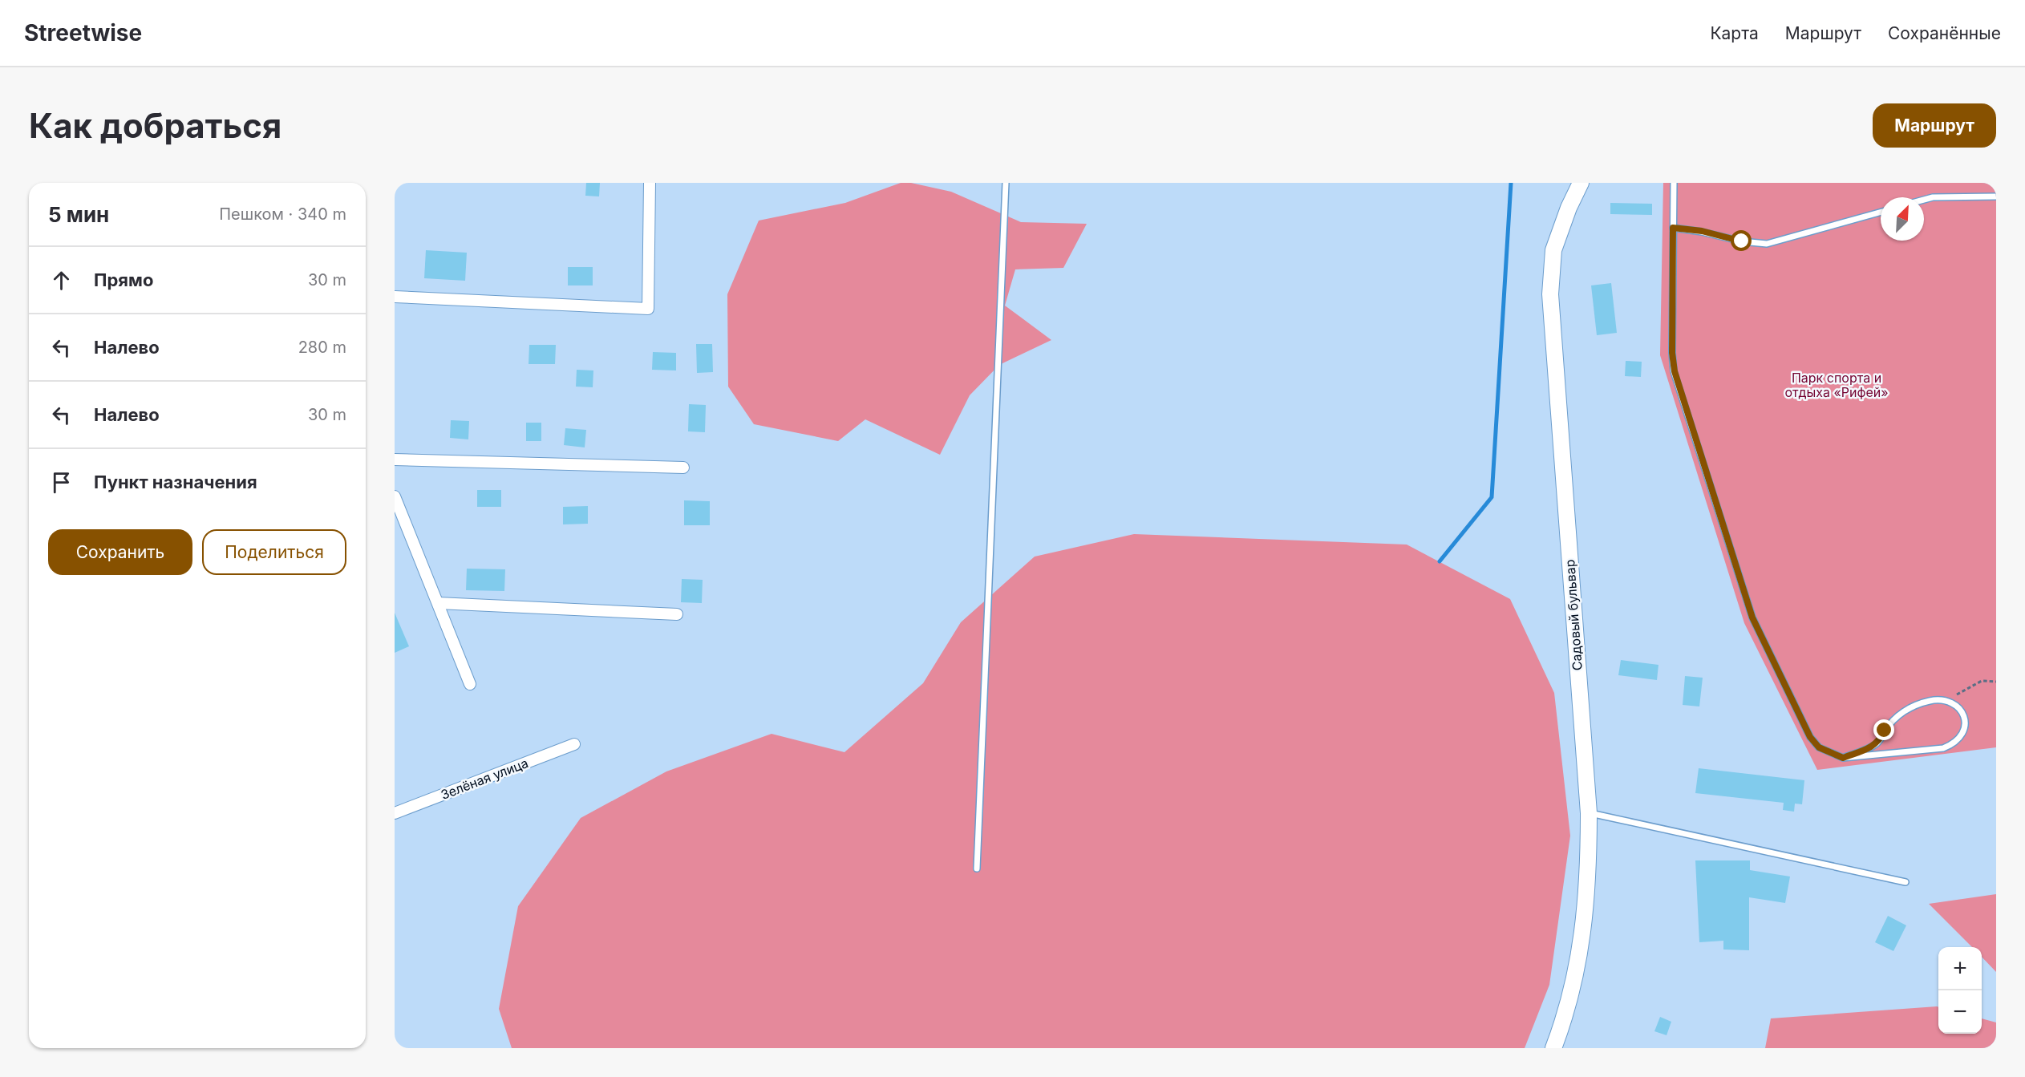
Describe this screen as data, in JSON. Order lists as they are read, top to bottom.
{
  "streets": {
    "street": ["Садовый бульвар", "Зелёная улица"]
  },
  "parks": ["Парк спорта и отдыха «Рифей»"],
  "north": "top right",
  "page": {
    "header": "Streetwise",
    "nav": ["Карта", "Маршрут", "Сохранённые"],
    "buttons": [
      "Маршрут",
      ["Сохранить", "Поделиться"]
    ],
    "title": "Как добраться",
    "heading": ["5 мин", "Пешком · 340 m"],
    "list": [
      ["Прямо", "30 m"],
      ["Налево", "280 m"],
      ["Налево", "30 m"],
      "Пункт назначения"
    ],
    "map_buttons": ["+", "−"]
  }
}
